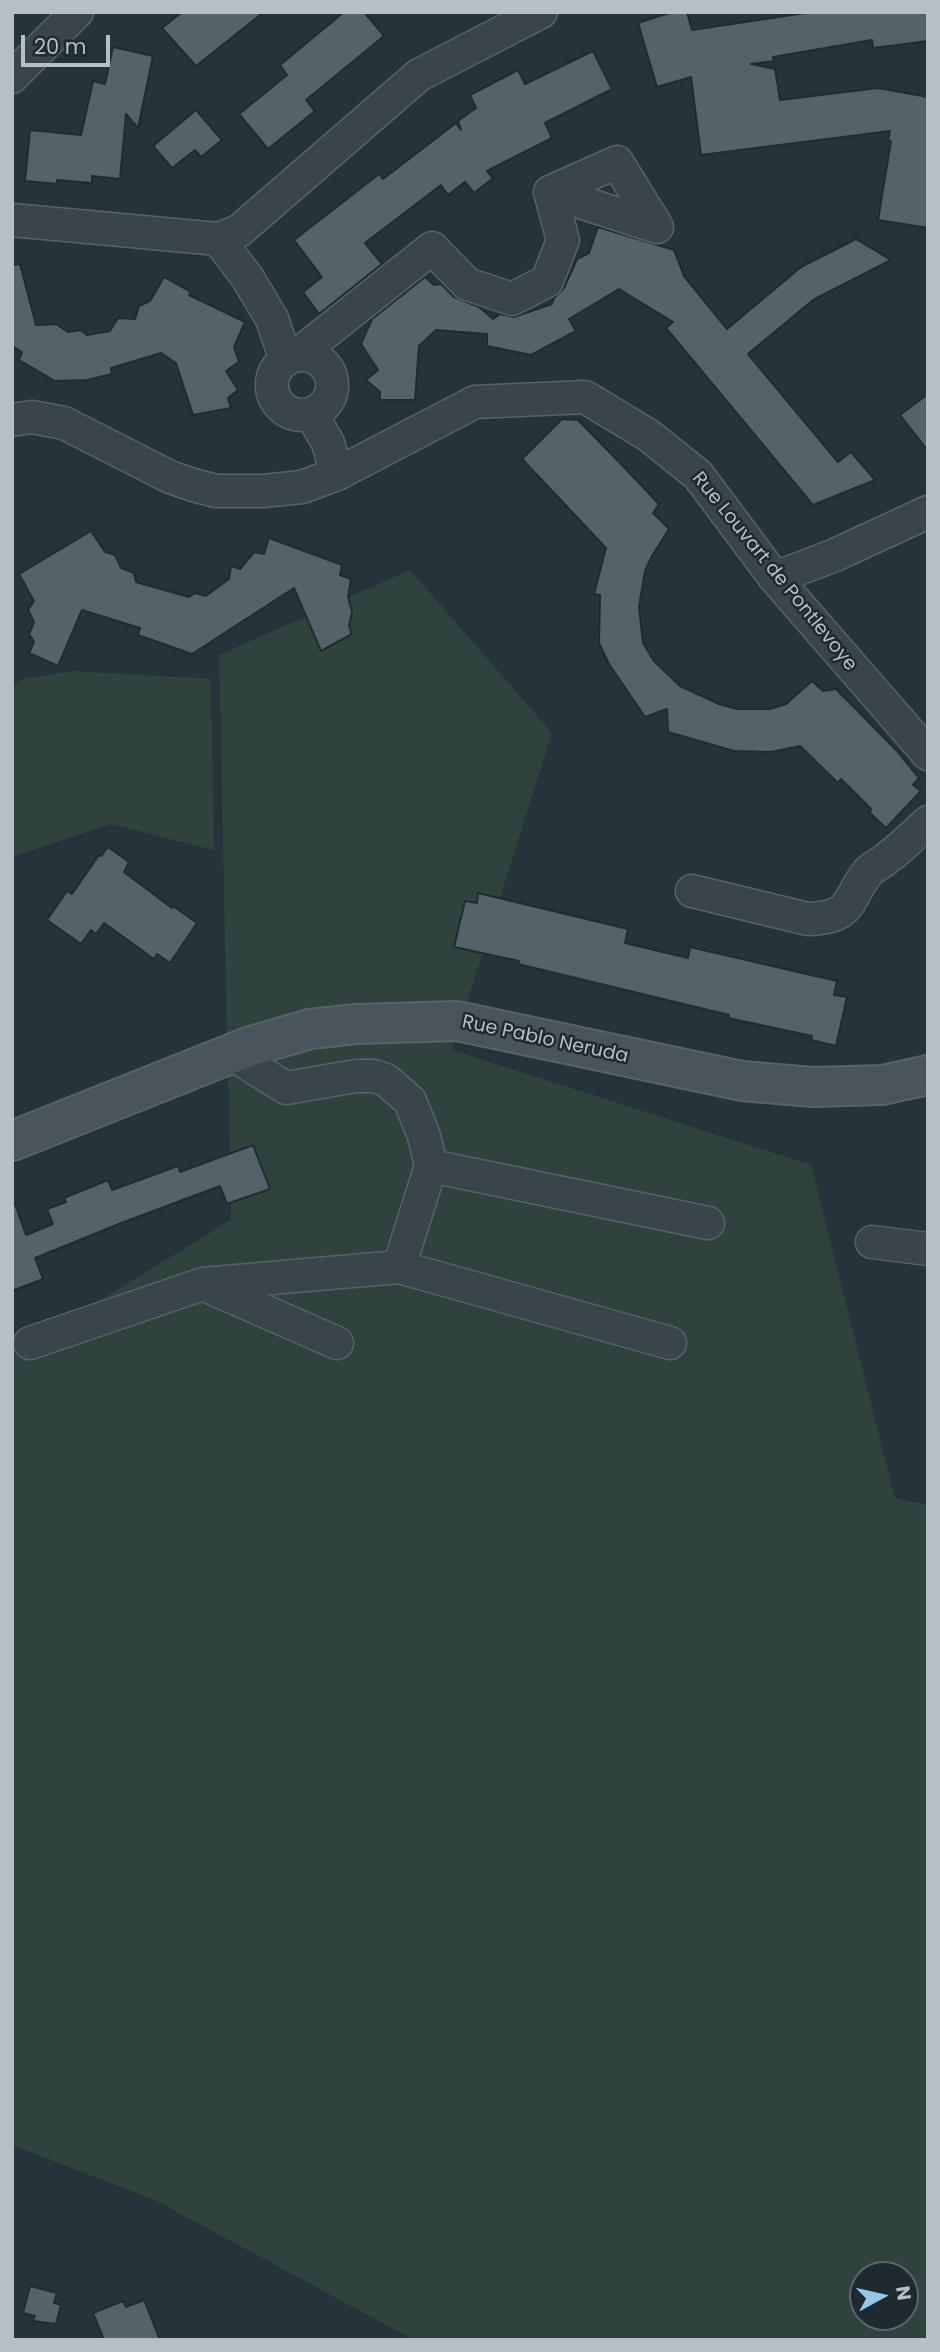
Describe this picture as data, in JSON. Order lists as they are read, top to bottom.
{
  "streets": {
    "main road": ["Rue Pablo Neruda"],
    "street": ["Rue Louvart de Pontlevoye"]
  },
  "scale_bar": "20 m",
  "north": "right"
}
